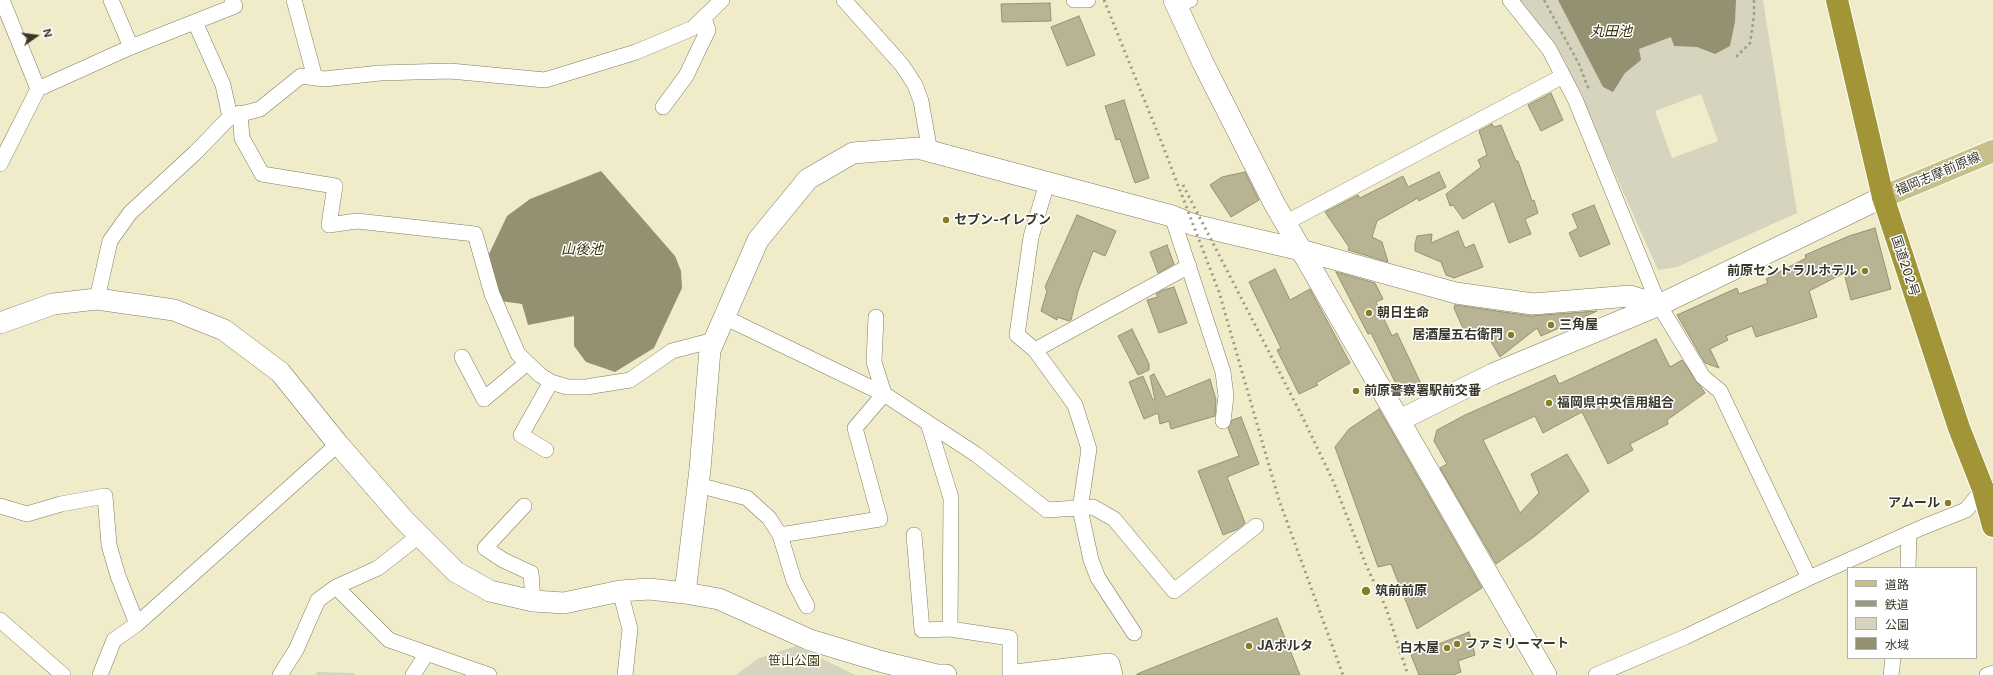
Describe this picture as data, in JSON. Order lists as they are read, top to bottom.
{
  "streets": {
    "highway": ["国道202号"],
    "main road": ["福岡志摩前原線"]
  },
  "crossings": [
    ["福岡志摩前原線", "国道202号"]
  ],
  "water": ["丸田池", "山後池"],
  "parks": ["笹山公園"],
  "places": [
    "セブン-イレブン",
    "前原セントラルホテル",
    "朝日生命",
    "三角屋",
    "居酒屋五右衛門",
    "前原警察署駅前交番",
    "福岡県中央信用組合",
    "アムール",
    "筑前前原",
    "ファミリーマート",
    "JAポルタ",
    "白木屋"
  ],
  "legend": [
    "道路",
    "鉄道",
    "公園",
    "水域"
  ],
  "north": "right"
}
